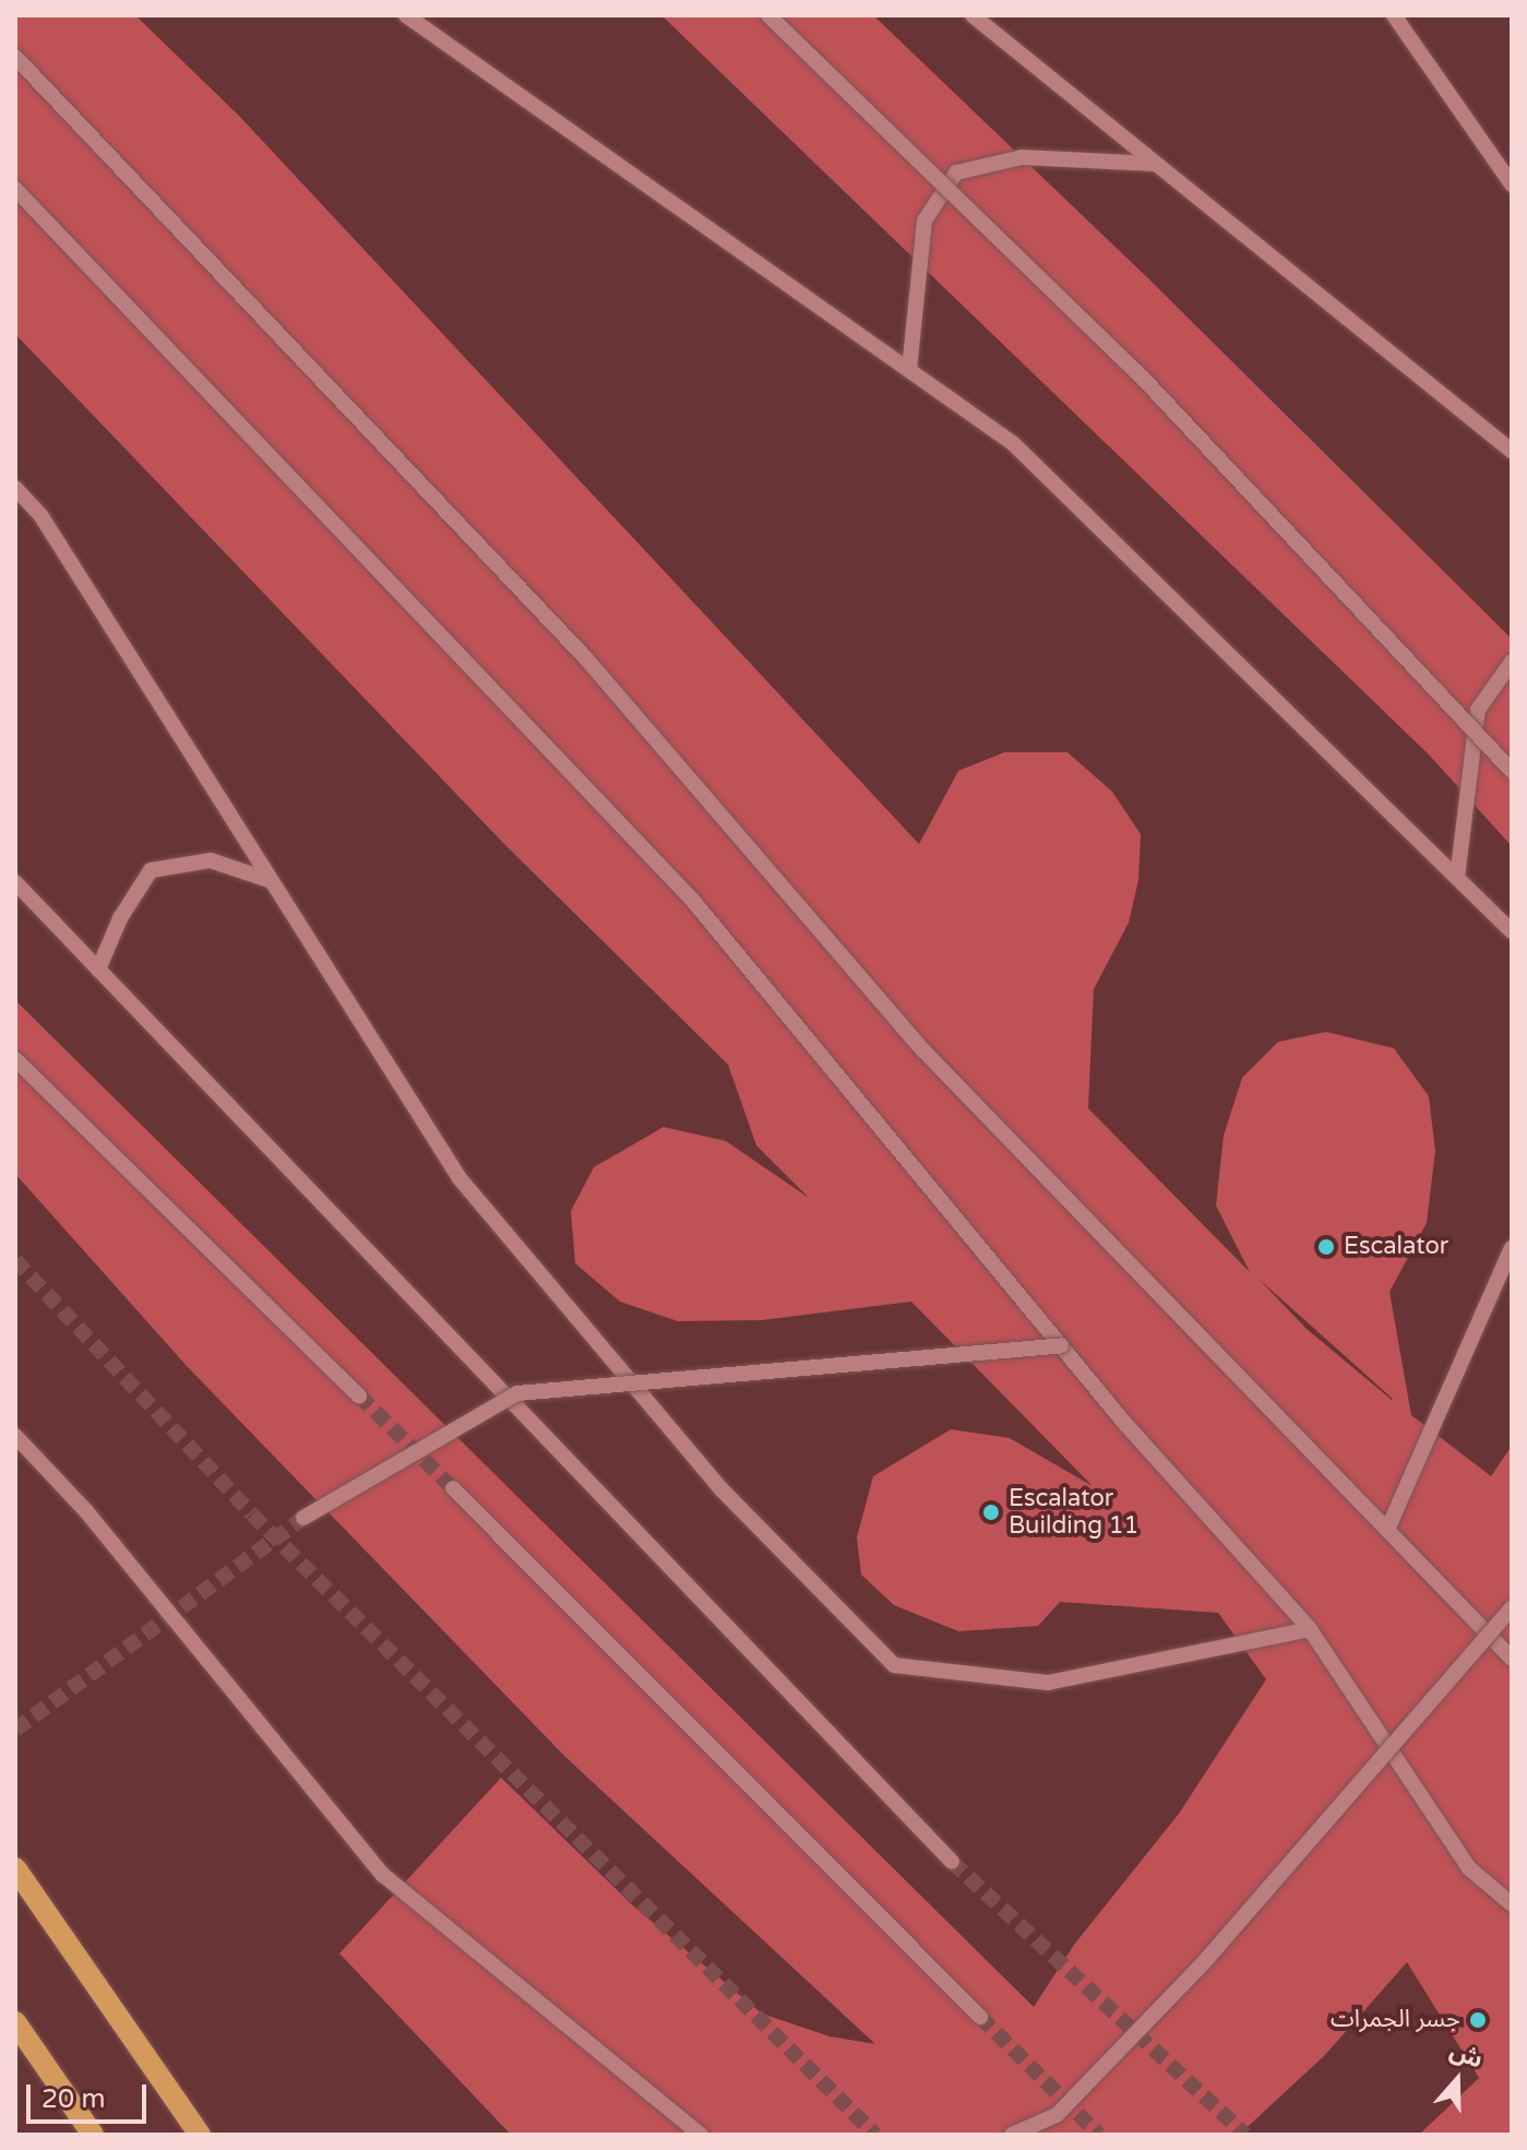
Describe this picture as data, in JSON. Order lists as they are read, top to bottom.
{
  "places": ["Escalator", "Escalator Building 11", "جسر الجمرات"],
  "scale_bar": "20 m",
  "north": "top"
}
